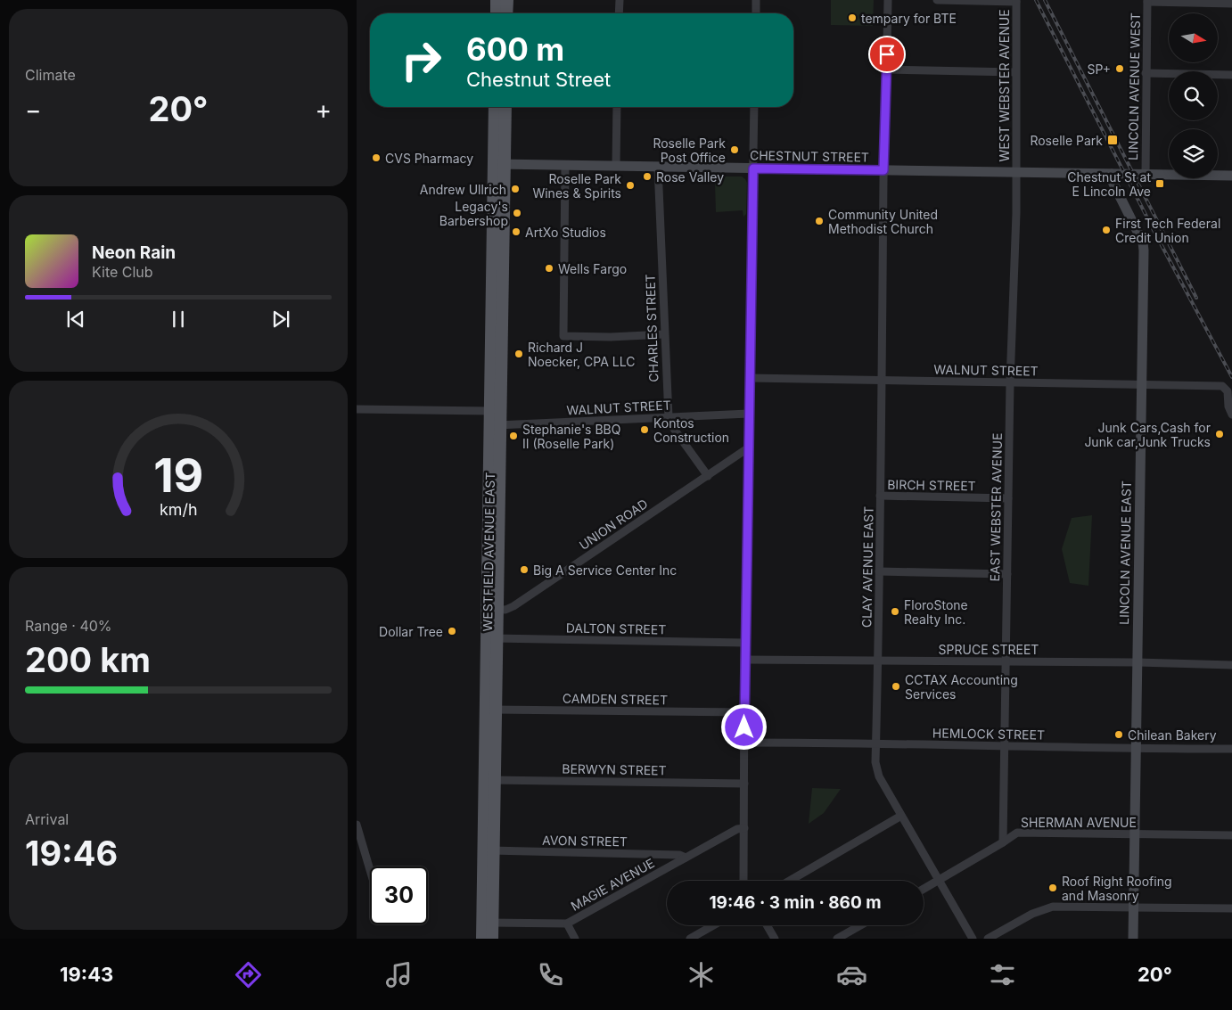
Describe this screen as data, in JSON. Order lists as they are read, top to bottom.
{
  "streets": {
    "main road": ["WESTFIELD AVENUE EAST"],
    "street": [
      "WEST WEBSTER AVENUE",
      "LINCOLN AVENUE WEST",
      "CHESTNUT STREET",
      "CHARLES STREET",
      "WALNUT STREET",
      "BIRCH STREET",
      "EAST WEBSTER AVENUE",
      "UNION ROAD",
      "LINCOLN AVENUE EAST",
      "CLAY AVENUE EAST",
      "DALTON STREET",
      "SPRUCE STREET",
      "CAMDEN STREET",
      "HEMLOCK STREET",
      "BERWYN STREET",
      "SHERMAN AVENUE",
      "AVON STREET",
      "MAGIE AVENUE"
    ]
  },
  "crossings": [
    ["WEST WEBSTER AVENUE", "CHESTNUT STREET"],
    ["WEST WEBSTER AVENUE", "EAST WEBSTER AVENUE"],
    ["LINCOLN AVENUE WEST", "CHESTNUT STREET"],
    ["CHESTNUT STREET", "CHARLES STREET"],
    ["CHESTNUT STREET", "EAST WEBSTER AVENUE"],
    ["CHESTNUT STREET", "WESTFIELD AVENUE EAST"],
    ["CHESTNUT STREET", "LINCOLN AVENUE EAST"],
    ["CHESTNUT STREET", "CLAY AVENUE EAST"],
    ["CHARLES STREET", "WALNUT STREET"],
    ["CHARLES STREET", "UNION ROAD"],
    ["WALNUT STREET", "EAST WEBSTER AVENUE"],
    ["WALNUT STREET", "WESTFIELD AVENUE EAST"],
    ["WALNUT STREET", "LINCOLN AVENUE EAST"],
    ["WALNUT STREET", "CLAY AVENUE EAST"],
    ["BIRCH STREET", "EAST WEBSTER AVENUE"],
    ["BIRCH STREET", "CLAY AVENUE EAST"],
    ["EAST WEBSTER AVENUE", "SPRUCE STREET"],
    ["EAST WEBSTER AVENUE", "HEMLOCK STREET"],
    ["EAST WEBSTER AVENUE", "SHERMAN AVENUE"],
    ["UNION ROAD", "WESTFIELD AVENUE EAST"],
    ["WESTFIELD AVENUE EAST", "DALTON STREET"],
    ["WESTFIELD AVENUE EAST", "CAMDEN STREET"],
    ["WESTFIELD AVENUE EAST", "BERWYN STREET"],
    ["WESTFIELD AVENUE EAST", "AVON STREET"],
    ["WESTFIELD AVENUE EAST", "MAGIE AVENUE"],
    ["LINCOLN AVENUE EAST", "SPRUCE STREET"],
    ["LINCOLN AVENUE EAST", "HEMLOCK STREET"],
    ["LINCOLN AVENUE EAST", "SHERMAN AVENUE"],
    ["CLAY AVENUE EAST", "SPRUCE STREET"],
    ["CLAY AVENUE EAST", "HEMLOCK STREET"],
    ["CLAY AVENUE EAST", "SHERMAN AVENUE"],
    ["AVON STREET", "MAGIE AVENUE"]
  ],
  "places": {
    "other": [
      "tempary for BTE",
      "SP+",
      "Roselle Park Post Office",
      "CVS Pharmacy",
      "Rose Valley",
      "Roselle Park Wines & Spirits",
      "Andrew Ullrich",
      "Legacy's Barbershop",
      "Community United Methodist Church",
      "First Tech Federal Credit Union",
      "ArtXo Studios",
      "Wells Fargo",
      "Richard J Noecker, CPA LLC",
      "Kontos Construction",
      "Junk Cars,Cash for Junk car,Junk Trucks",
      "Stephanie's BBQ II (Roselle Park)",
      "Big A Service Center Inc",
      "FloroStone Realty Inc.",
      "Dollar Tree",
      "CCTAX Accounting Services",
      "Chilean Bakery",
      "Roof Right Roofing and Masonry"
    ],
    "transit": ["Roselle Park", "Chestnut St at E Lincoln Ave"]
  },
  "north": "right",
  "page": {
    "tile": [
      "Climate",
      ["Range · 40%", "200 km"],
      ["Arrival", "19:46"]
    ],
    "turn": ["600 m", "Chestnut Street"],
    "heat": ["−", "20°", "+"],
    "song": ["Neon Rain", "Kite Club"],
    "limit": "30",
    "trip": "19:46 · 3 min · 860 m",
    "tabs": ["19:43", "20°"],
    "gauge": ["19", "km/h"]
  }
}
